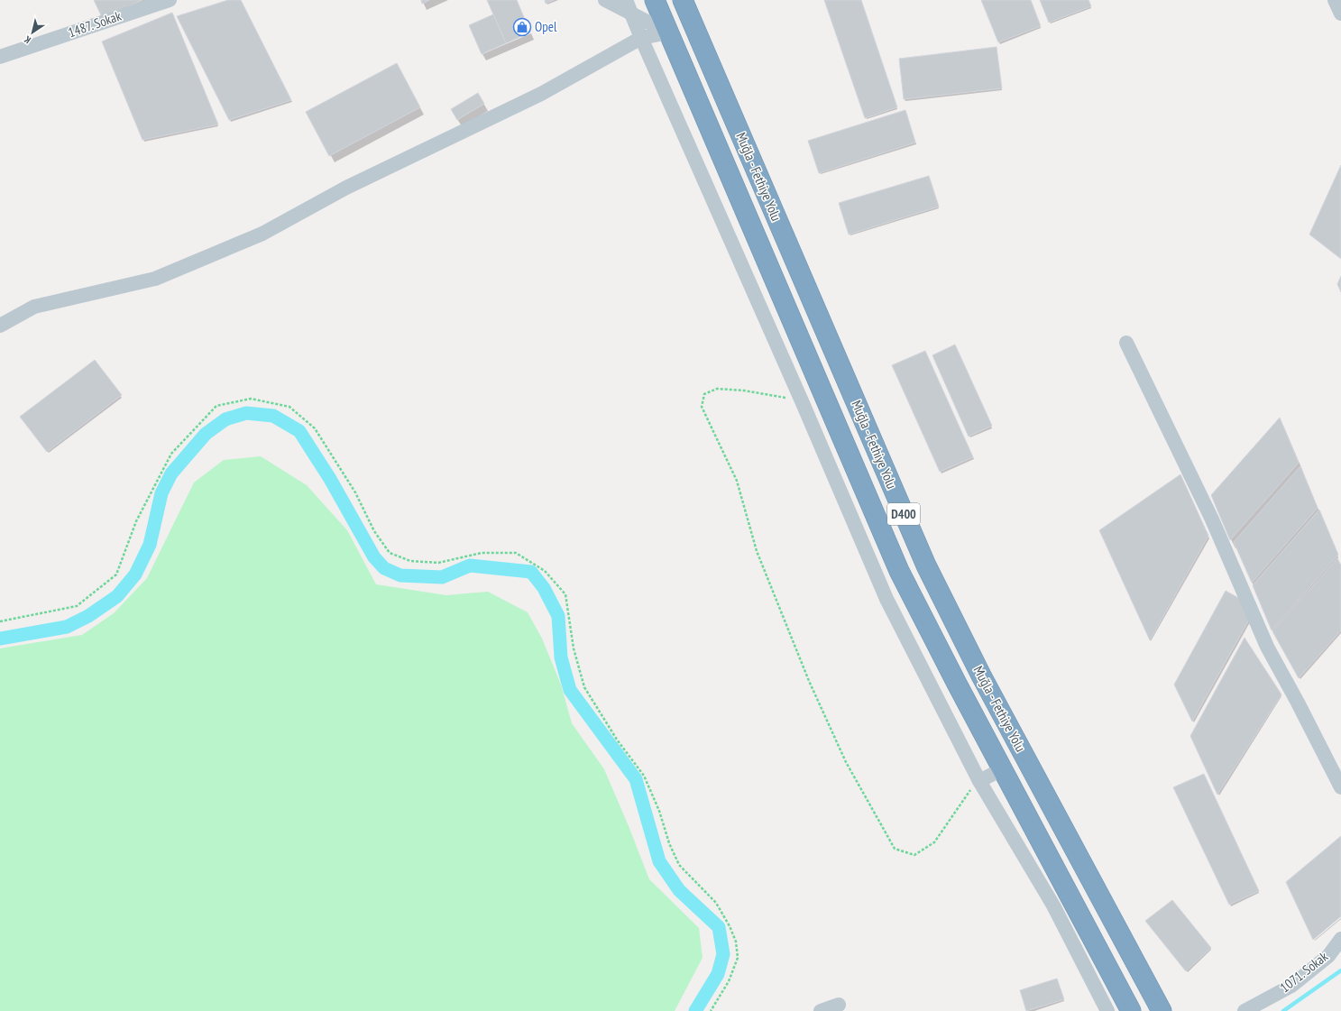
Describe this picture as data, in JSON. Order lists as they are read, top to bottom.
{
  "streets": {
    "highway": ["Muğla - Fethiye Yolu", "D400"],
    "street": ["1487. Sokak", "1071. Sokak"]
  },
  "places": {
    "shop": ["Opel"]
  },
  "north": "bottom left"
}
